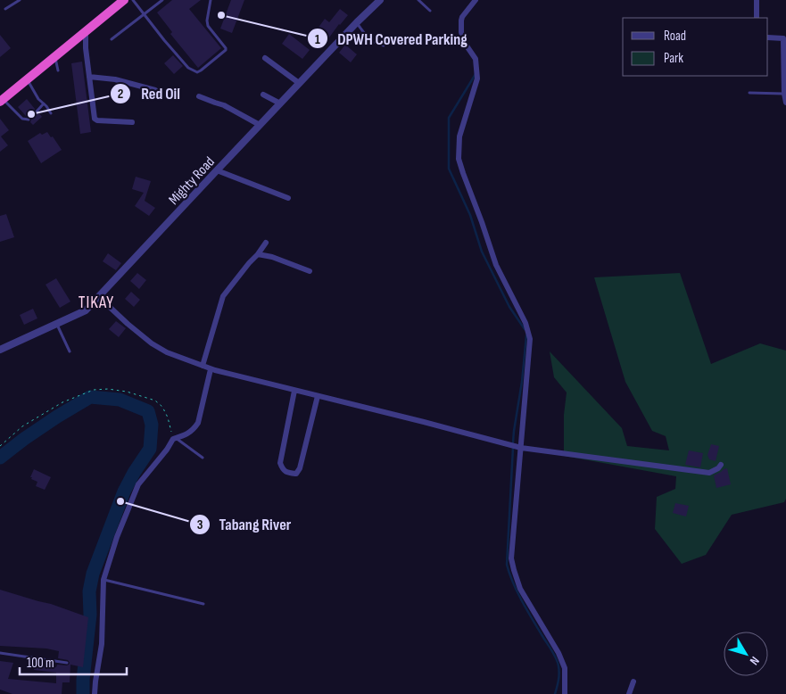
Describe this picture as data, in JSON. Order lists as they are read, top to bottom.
{
  "streets": {
    "street": ["Mighty Road"]
  },
  "districts": ["TIKAY"],
  "places": ["DPWH Covered Parking", "Red Oil", "Tabang River"],
  "legend": ["Road", "Park"],
  "scale_bar": "100 m",
  "north": "bottom right"
}
